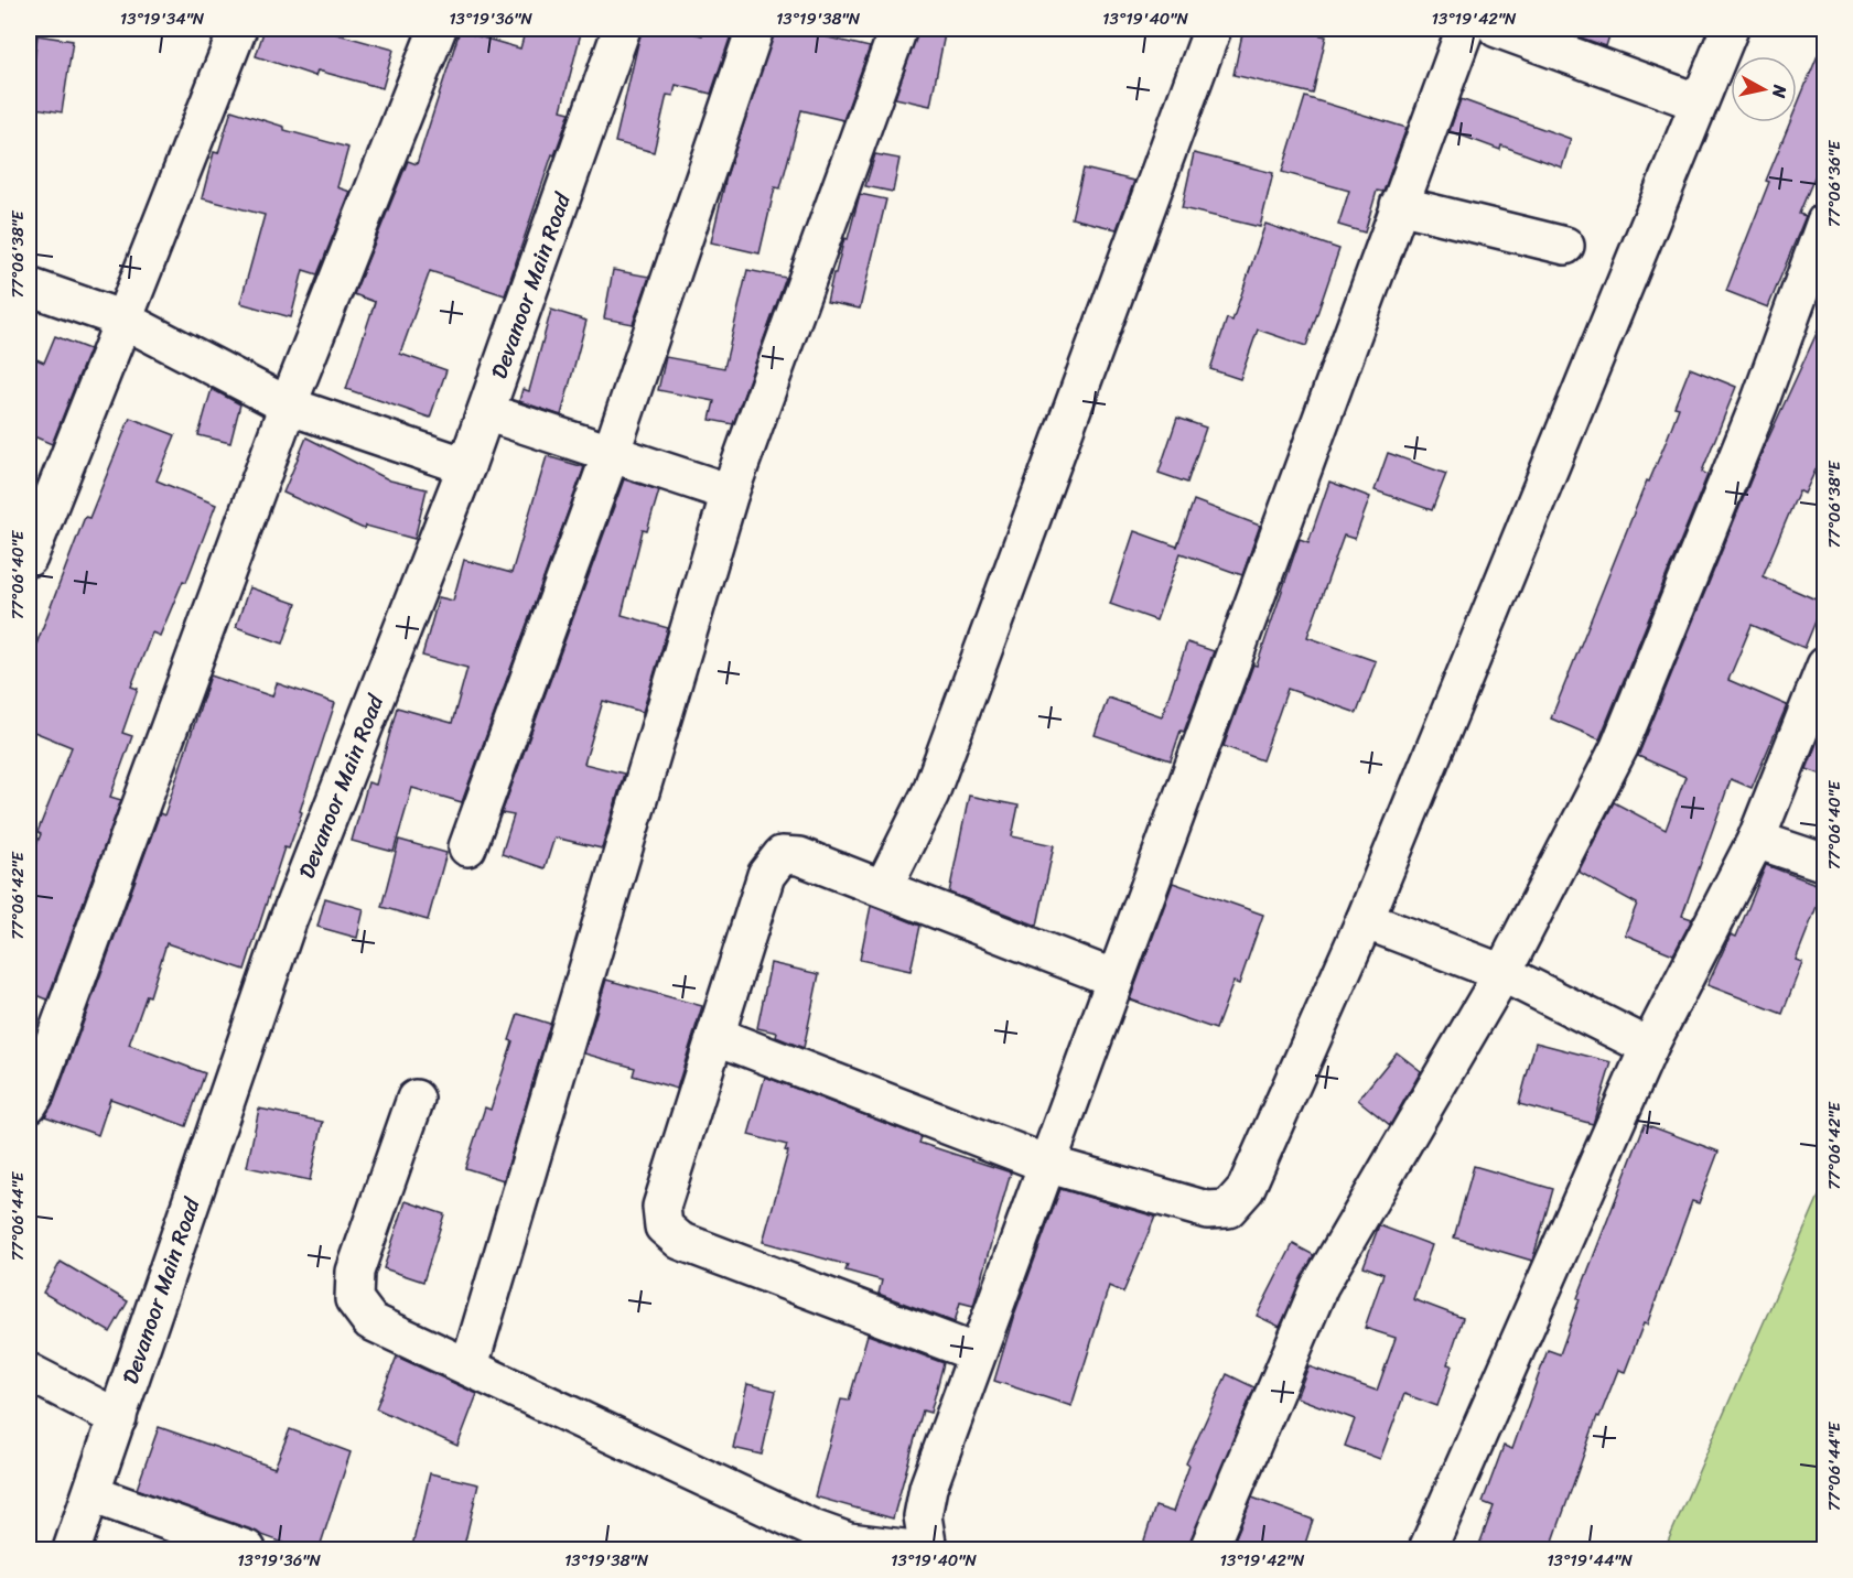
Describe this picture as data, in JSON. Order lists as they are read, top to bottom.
{
  "streets": {
    "street": ["Devanoor Main Road"]
  },
  "north": "right",
  "coordinates": [
    "13°19'34\"N",
    "13°19'36\"N",
    "13°19'38\"N",
    "13°19'40\"N",
    "13°19'42\"N",
    "77°06'36\"E",
    "77°06'38\"E",
    "77°06'40\"E",
    "77°06'42\"E",
    "77°06'44\"E",
    "13°19'44\"N"
  ]
}
